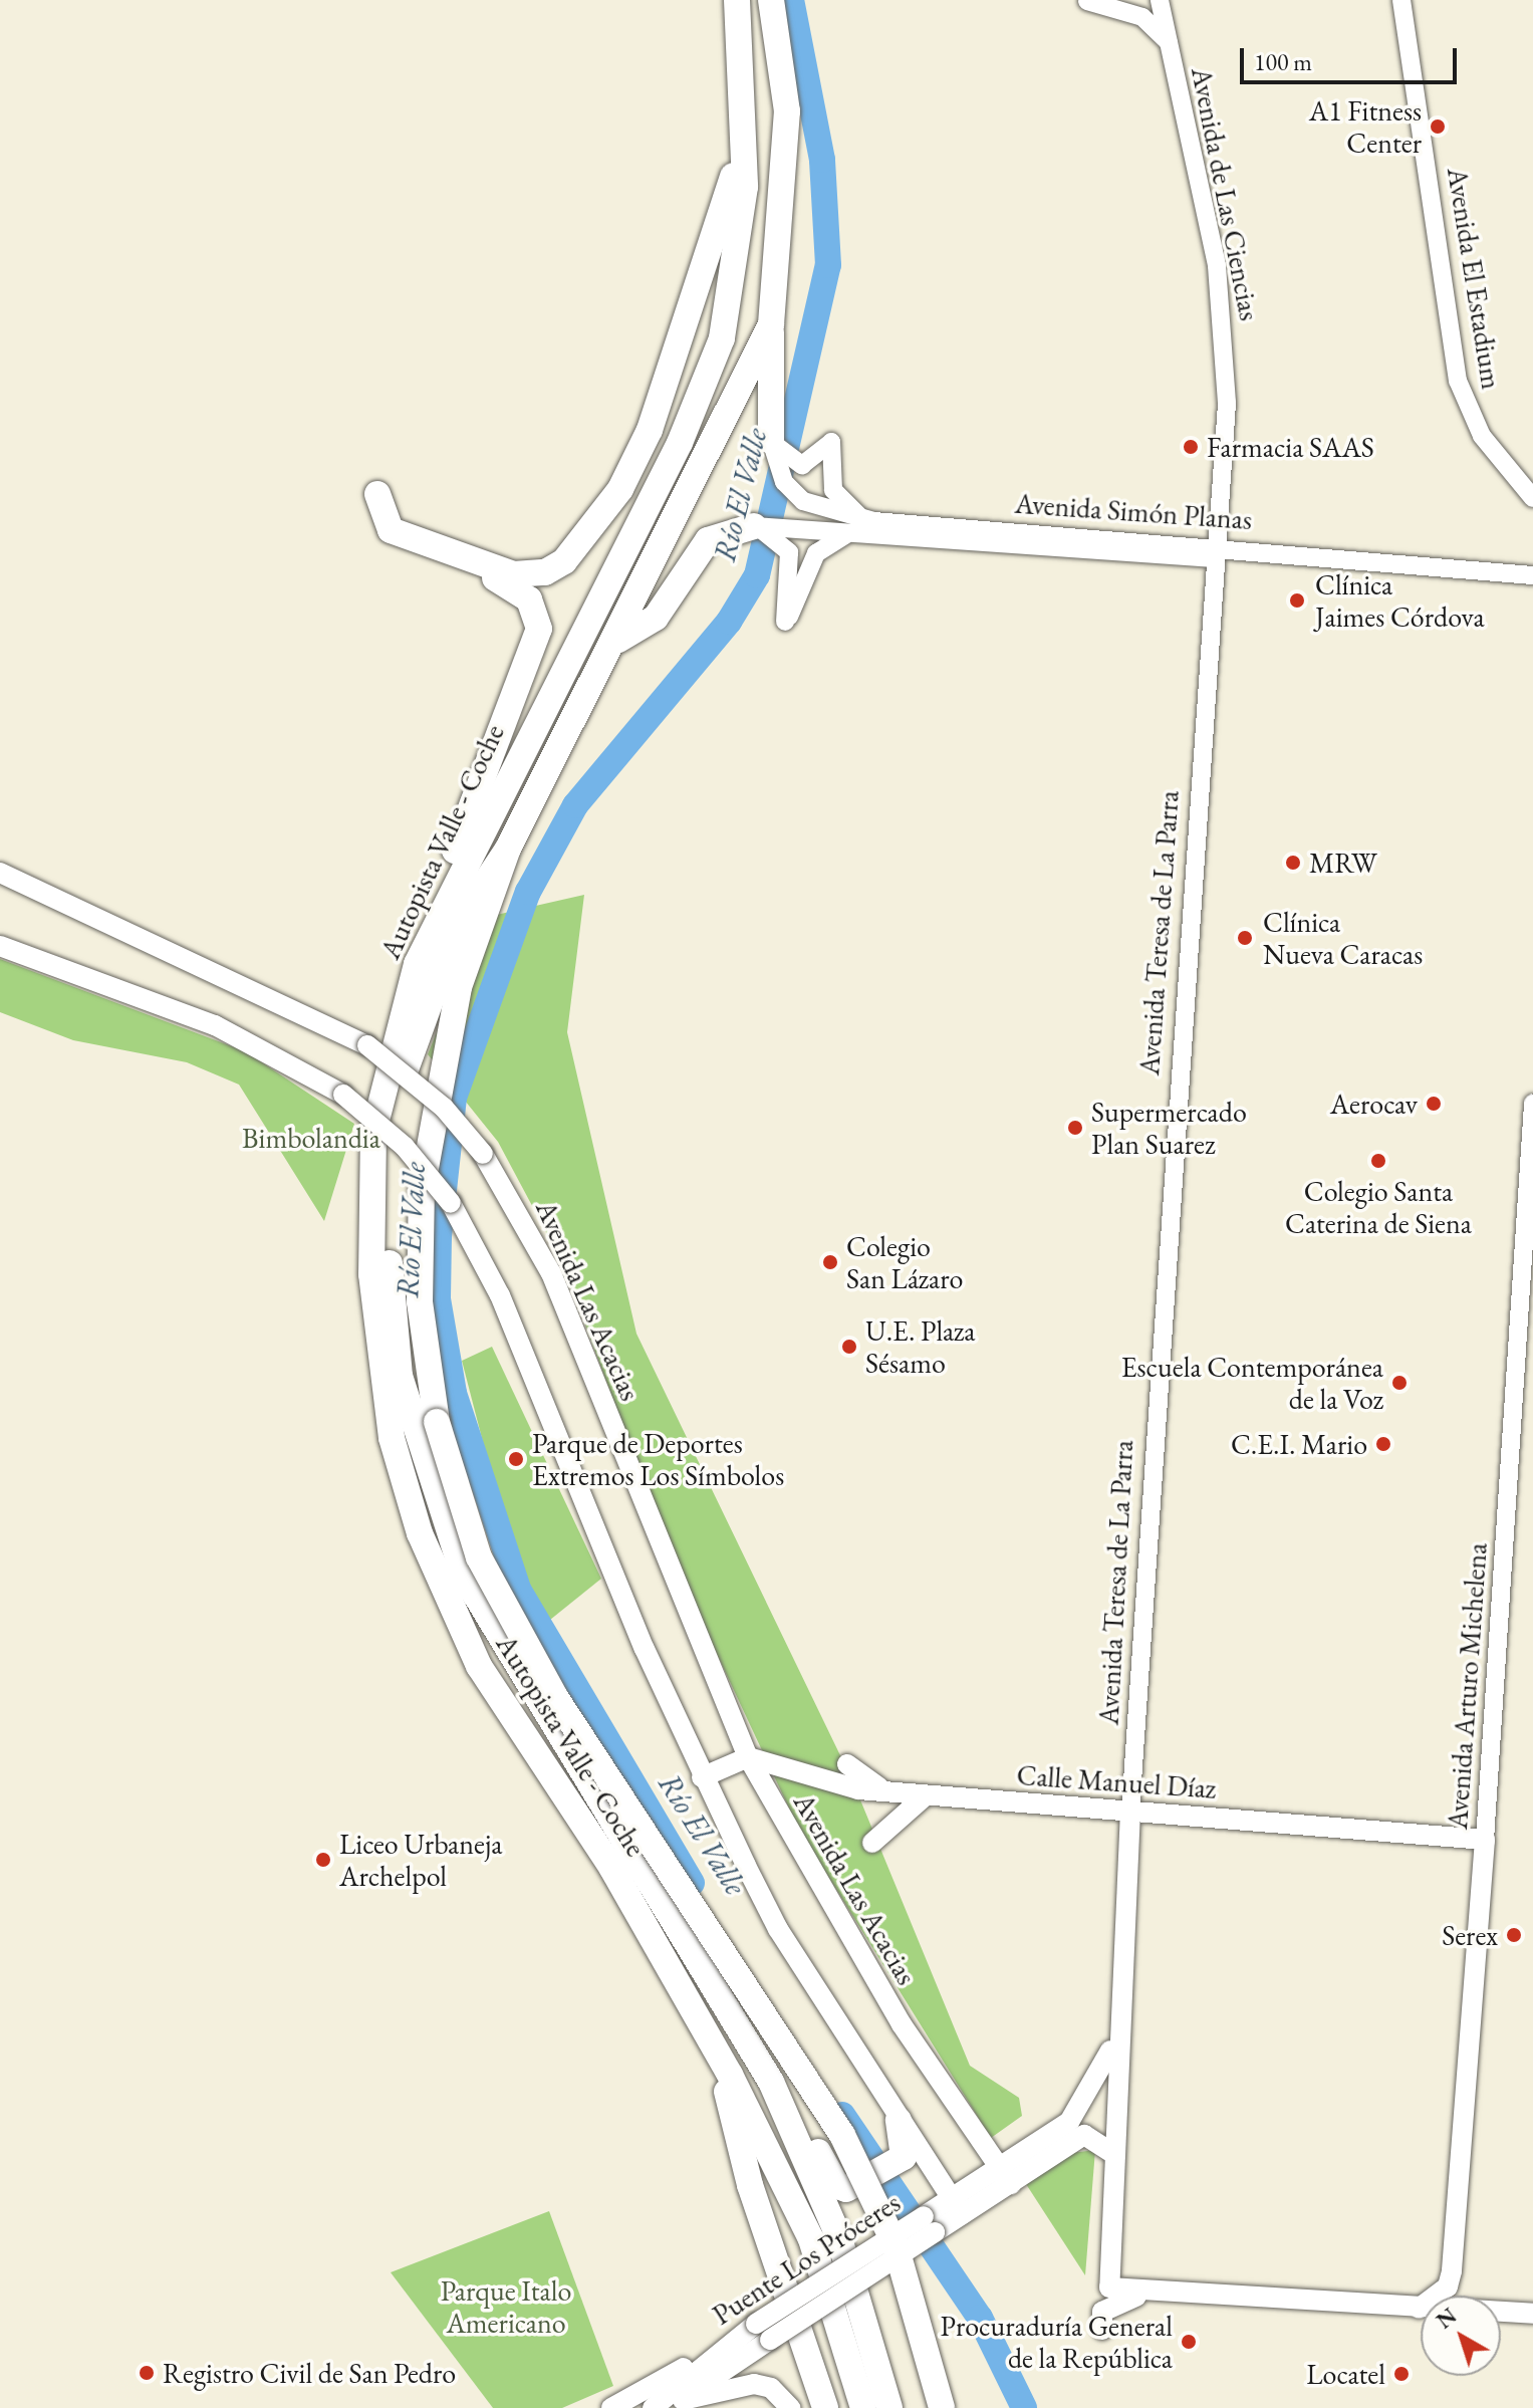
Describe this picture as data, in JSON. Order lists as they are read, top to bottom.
{
  "streets": {
    "highway": ["Autopista Valle - Coche"],
    "main road": [
      "Avenida Teresa de La Parra",
      "Avenida Las Acacias",
      "Avenida Arturo Michelena",
      "Calle Manuel Díaz",
      "Puente Los Próceres"
    ],
    "street": ["Avenida de Las Ciencias", "Avenida El Estadium", "Avenida Simón Planas"]
  },
  "crossings": [
    ["Avenida de Las Ciencias", "Avenida Simón Planas"],
    ["Avenida de Las Ciencias", "Avenida Teresa de La Parra"],
    ["Avenida Simón Planas", "Avenida Teresa de La Parra"],
    ["Avenida Teresa de La Parra", "Calle Manuel Díaz"],
    ["Avenida Las Acacias", "Calle Manuel Díaz"],
    ["Avenida Las Acacias", "Puente Los Próceres"],
    ["Avenida Arturo Michelena", "Calle Manuel Díaz"]
  ],
  "water": ["Río El Valle"],
  "parks": ["Bimbolandia", "Parque Italo Americano"],
  "places": [
    "A1 Fitness Center",
    "Farmacia SAAS",
    "Clínica Jaimes Córdova",
    "MRW",
    "Clínica Nueva Caracas",
    "Aerocav",
    "Supermercado Plan Suarez",
    "Colegio Santa Caterina de Siena",
    "Colegio San Lázaro",
    "U.E. Plaza Sésamo",
    "Escuela Contemporánea de la Voz",
    "C.E.I. Mario",
    "Parque de Deportes Extremos Los Símbolos",
    "Liceo Urbaneja Archelpol",
    "Serex",
    "Procuraduría General de la República",
    "Registro Civil de San Pedro",
    "Locatel"
  ],
  "scale_bar": "100 m",
  "north": "top left"
}
